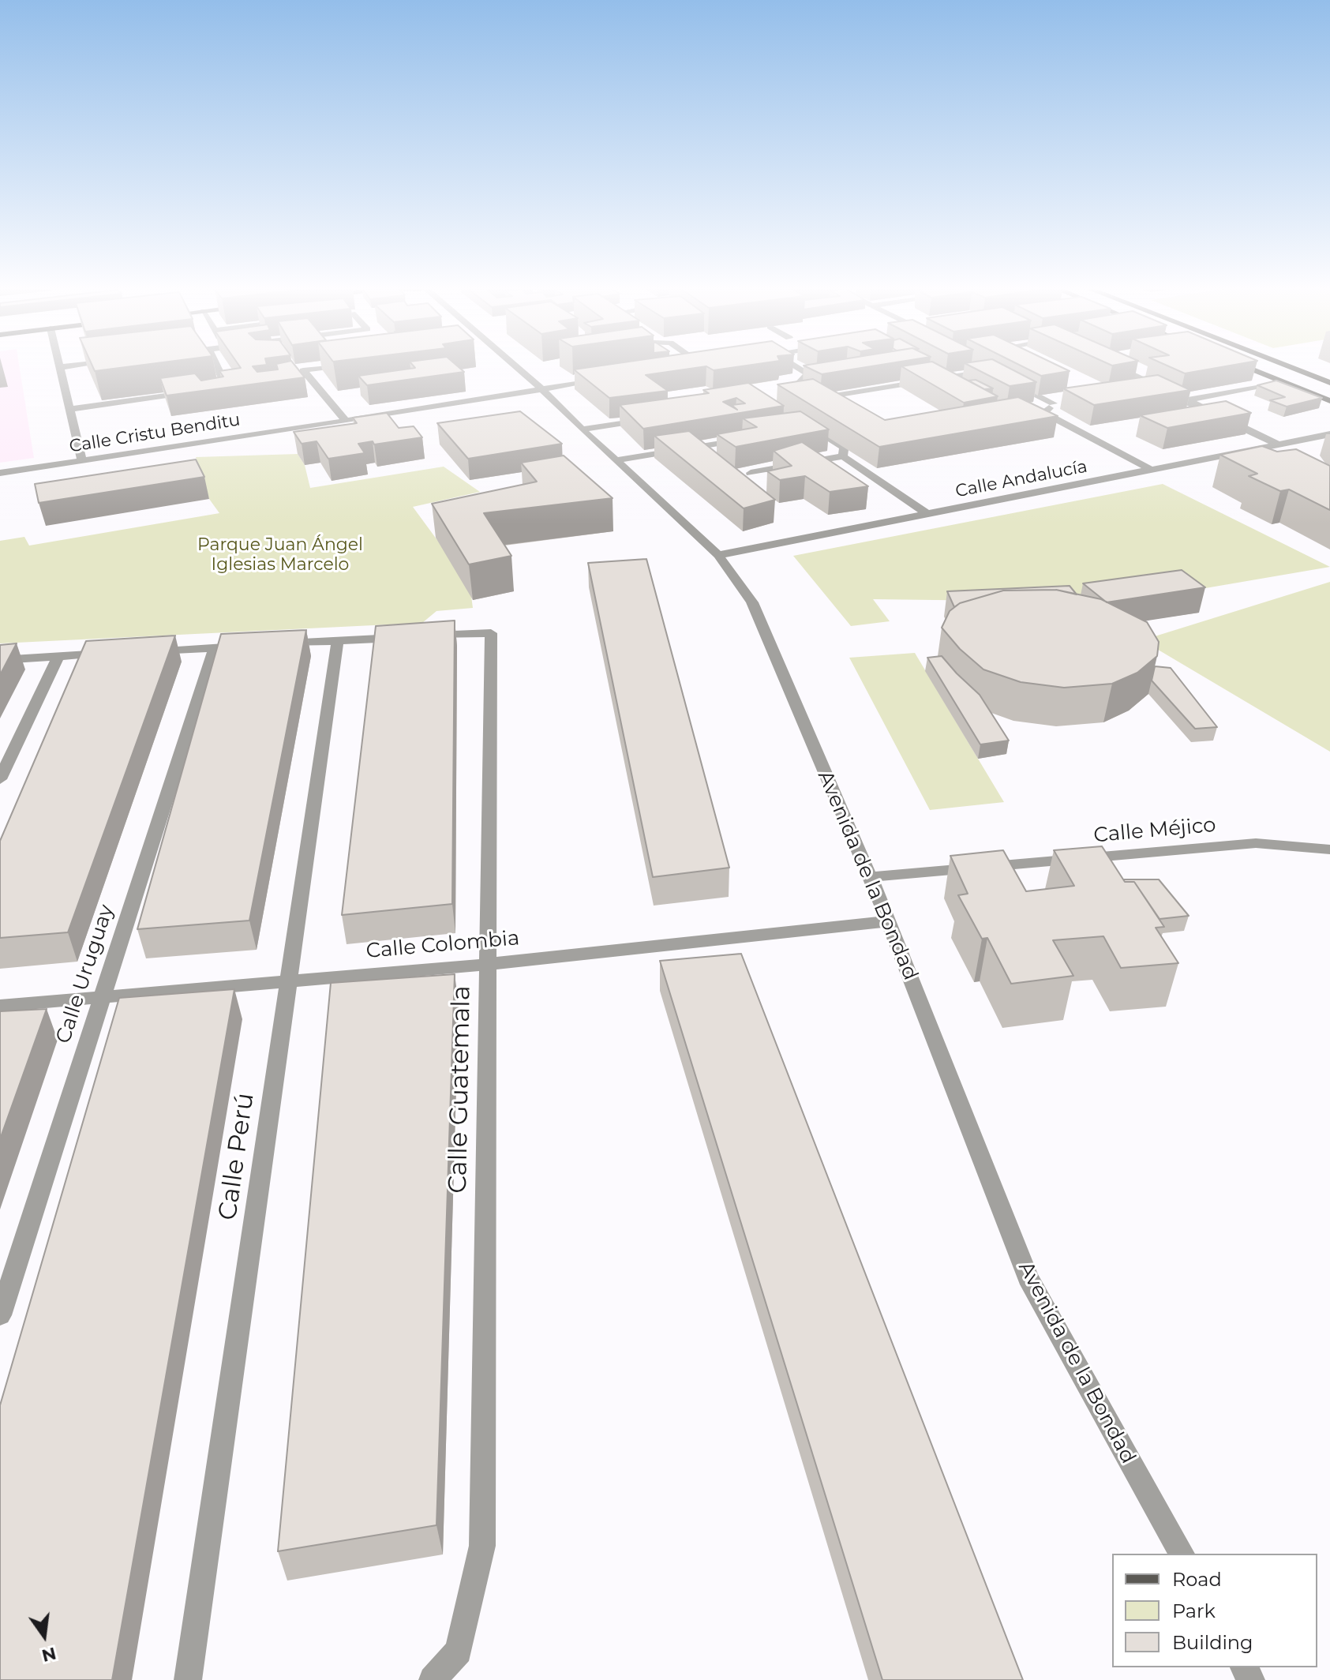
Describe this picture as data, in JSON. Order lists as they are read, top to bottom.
{
  "streets": {
    "street": [
      "Calle Cristu Benditu",
      "Calle Andalucía",
      "Calle Méjico",
      "Avenida de la Bondad",
      "Calle Colombia",
      "Calle Uruguay",
      "Calle Guatemala",
      "Calle Perú"
    ]
  },
  "crossings": [
    ["Calle Cristu Benditu", "Avenida de la Bondad"],
    ["Calle Andalucía", "Avenida de la Bondad"],
    ["Calle Méjico", "Avenida de la Bondad"],
    ["Avenida de la Bondad", "Calle Colombia"],
    ["Calle Colombia", "Calle Uruguay"],
    ["Calle Colombia", "Calle Guatemala"],
    ["Calle Colombia", "Calle Perú"],
    ["Calle Guatemala", "Calle Perú"]
  ],
  "parks": ["Parque Juan Ángel Iglesias Marcelo"],
  "legend": ["Road", "Park", "Building"],
  "north": "bottom"
}
